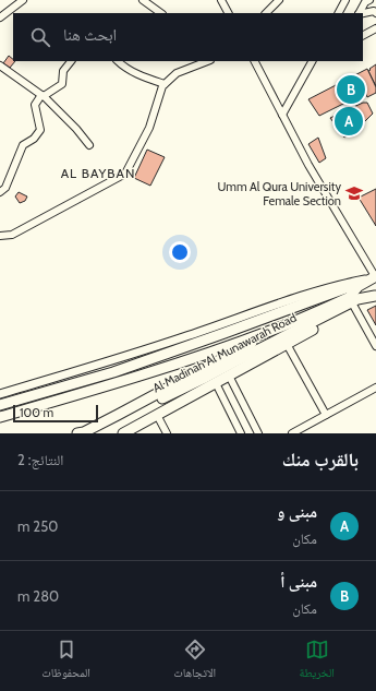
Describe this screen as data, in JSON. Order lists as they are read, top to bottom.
{
  "streets": {
    "highway": ["Al Madinah Al Munawarah Road"]
  },
  "districts": ["AL BAYBAN"],
  "places": {
    "school or university": ["Umm Al Qura University Female Section"]
  },
  "scale_bar": "100 m",
  "page": {
    "search": "ابحث هنا",
    "pins": ["B", "A"],
    "scale": "100 m",
    "heading": ["بالقرب منك", "النتائج: 2"],
    "list": [
      {
        "mark": "A",
        "name": "مبنى و",
        "note": "مكان",
        "value": "250 m"
      },
      {
        "mark": "B",
        "name": "مبنى أ",
        "note": "مكان",
        "value": "280 m"
      }
    ],
    "nav": ["الخريطة", "الاتجاهات", "المحفوظات"]
  }
}
